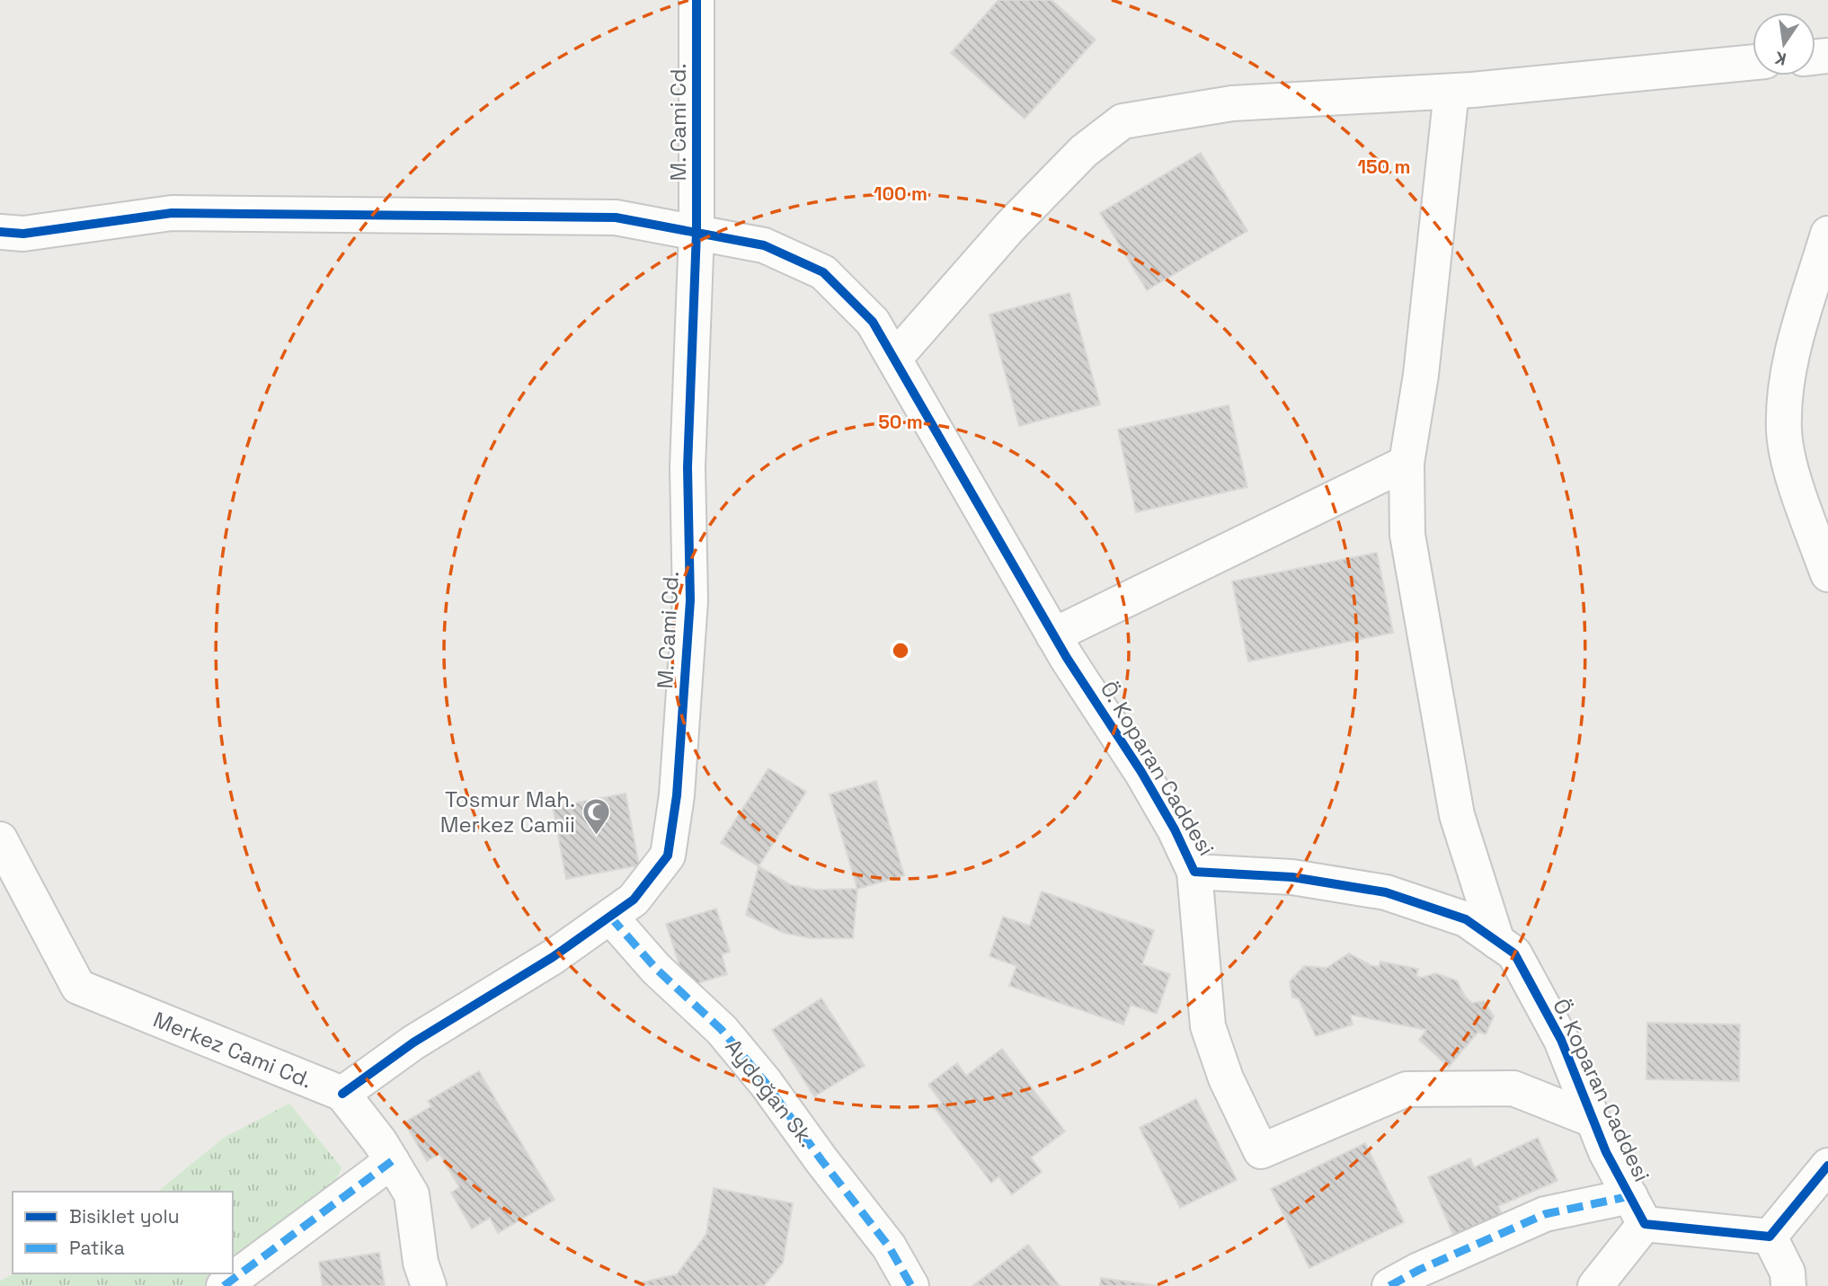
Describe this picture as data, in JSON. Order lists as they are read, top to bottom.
{
  "streets": {
    "street": [
      "M. Cami Cd.",
      "Ö. Koparan Caddesi",
      "Merkez Cami Cd.",
      "Aydoğan Sk."
    ]
  },
  "crossings": [
    ["M. Cami Cd.", "Ö. Koparan Caddesi"],
    ["M. Cami Cd.", "Merkez Cami Cd."],
    ["M. Cami Cd.", "Aydoğan Sk."]
  ],
  "places": {
    "mosque": ["Tosmur Mah. Merkez Camii"]
  },
  "legend": ["Bisiklet yolu", "Patika"],
  "north": "bottom",
  "rings": ["150 m", "100 m", "50 m"]
}
